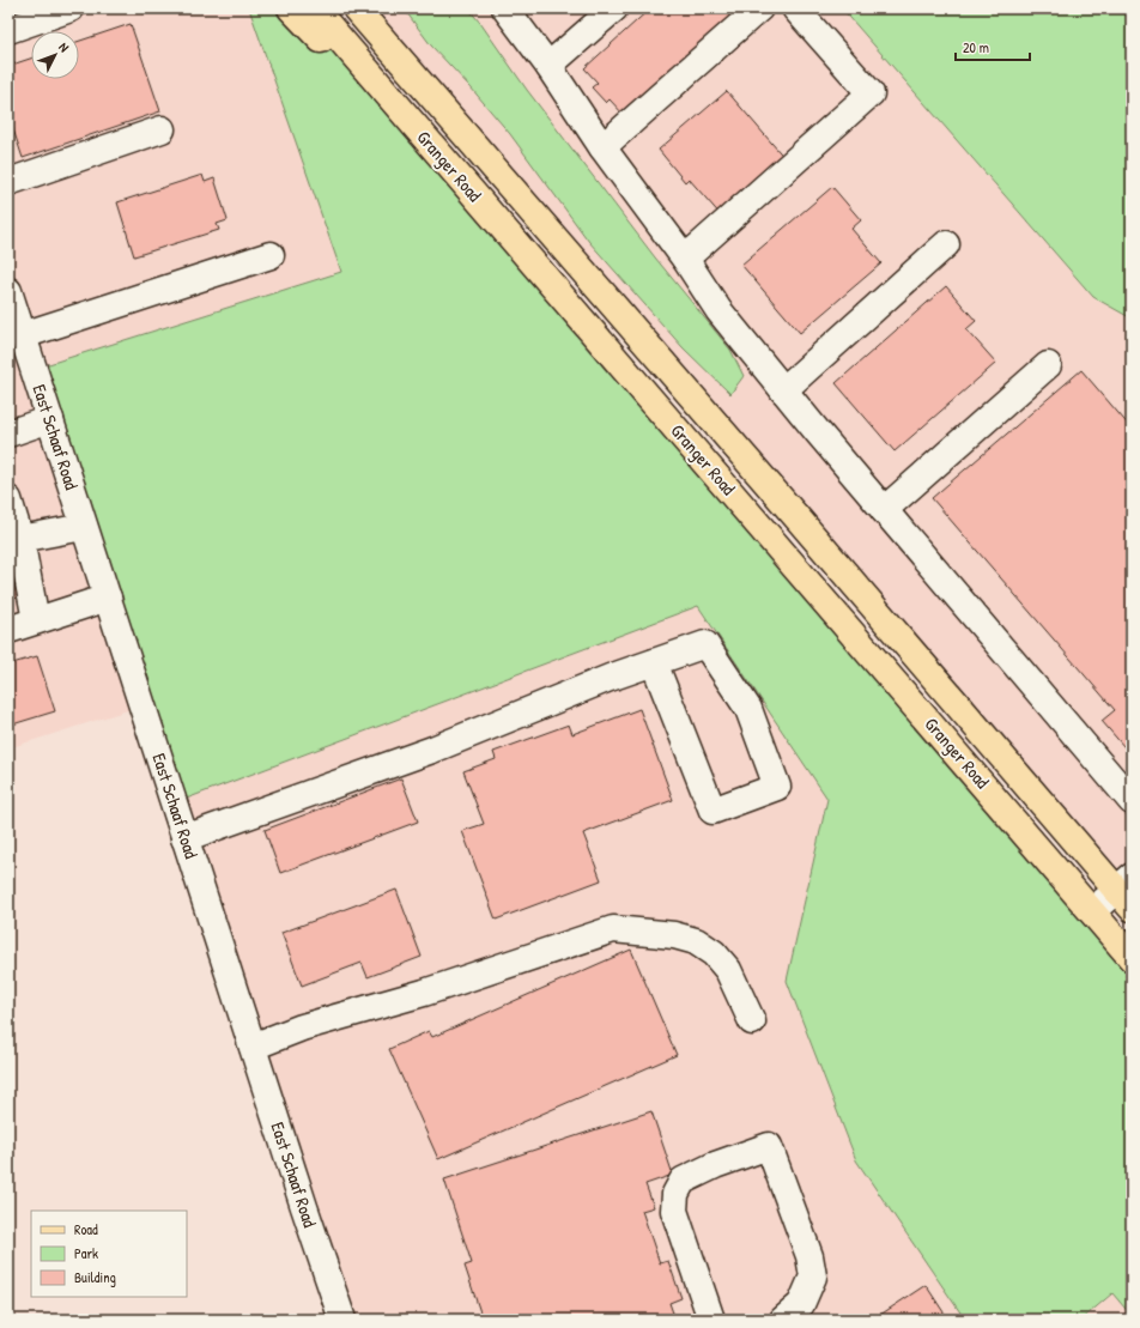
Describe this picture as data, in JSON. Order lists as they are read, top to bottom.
{
  "streets": {
    "main road": ["Granger Road"],
    "street": ["East Schaaf Road"]
  },
  "legend": ["Road", "Park", "Building"],
  "scale_bar": "20 m",
  "north": "top right"
}
